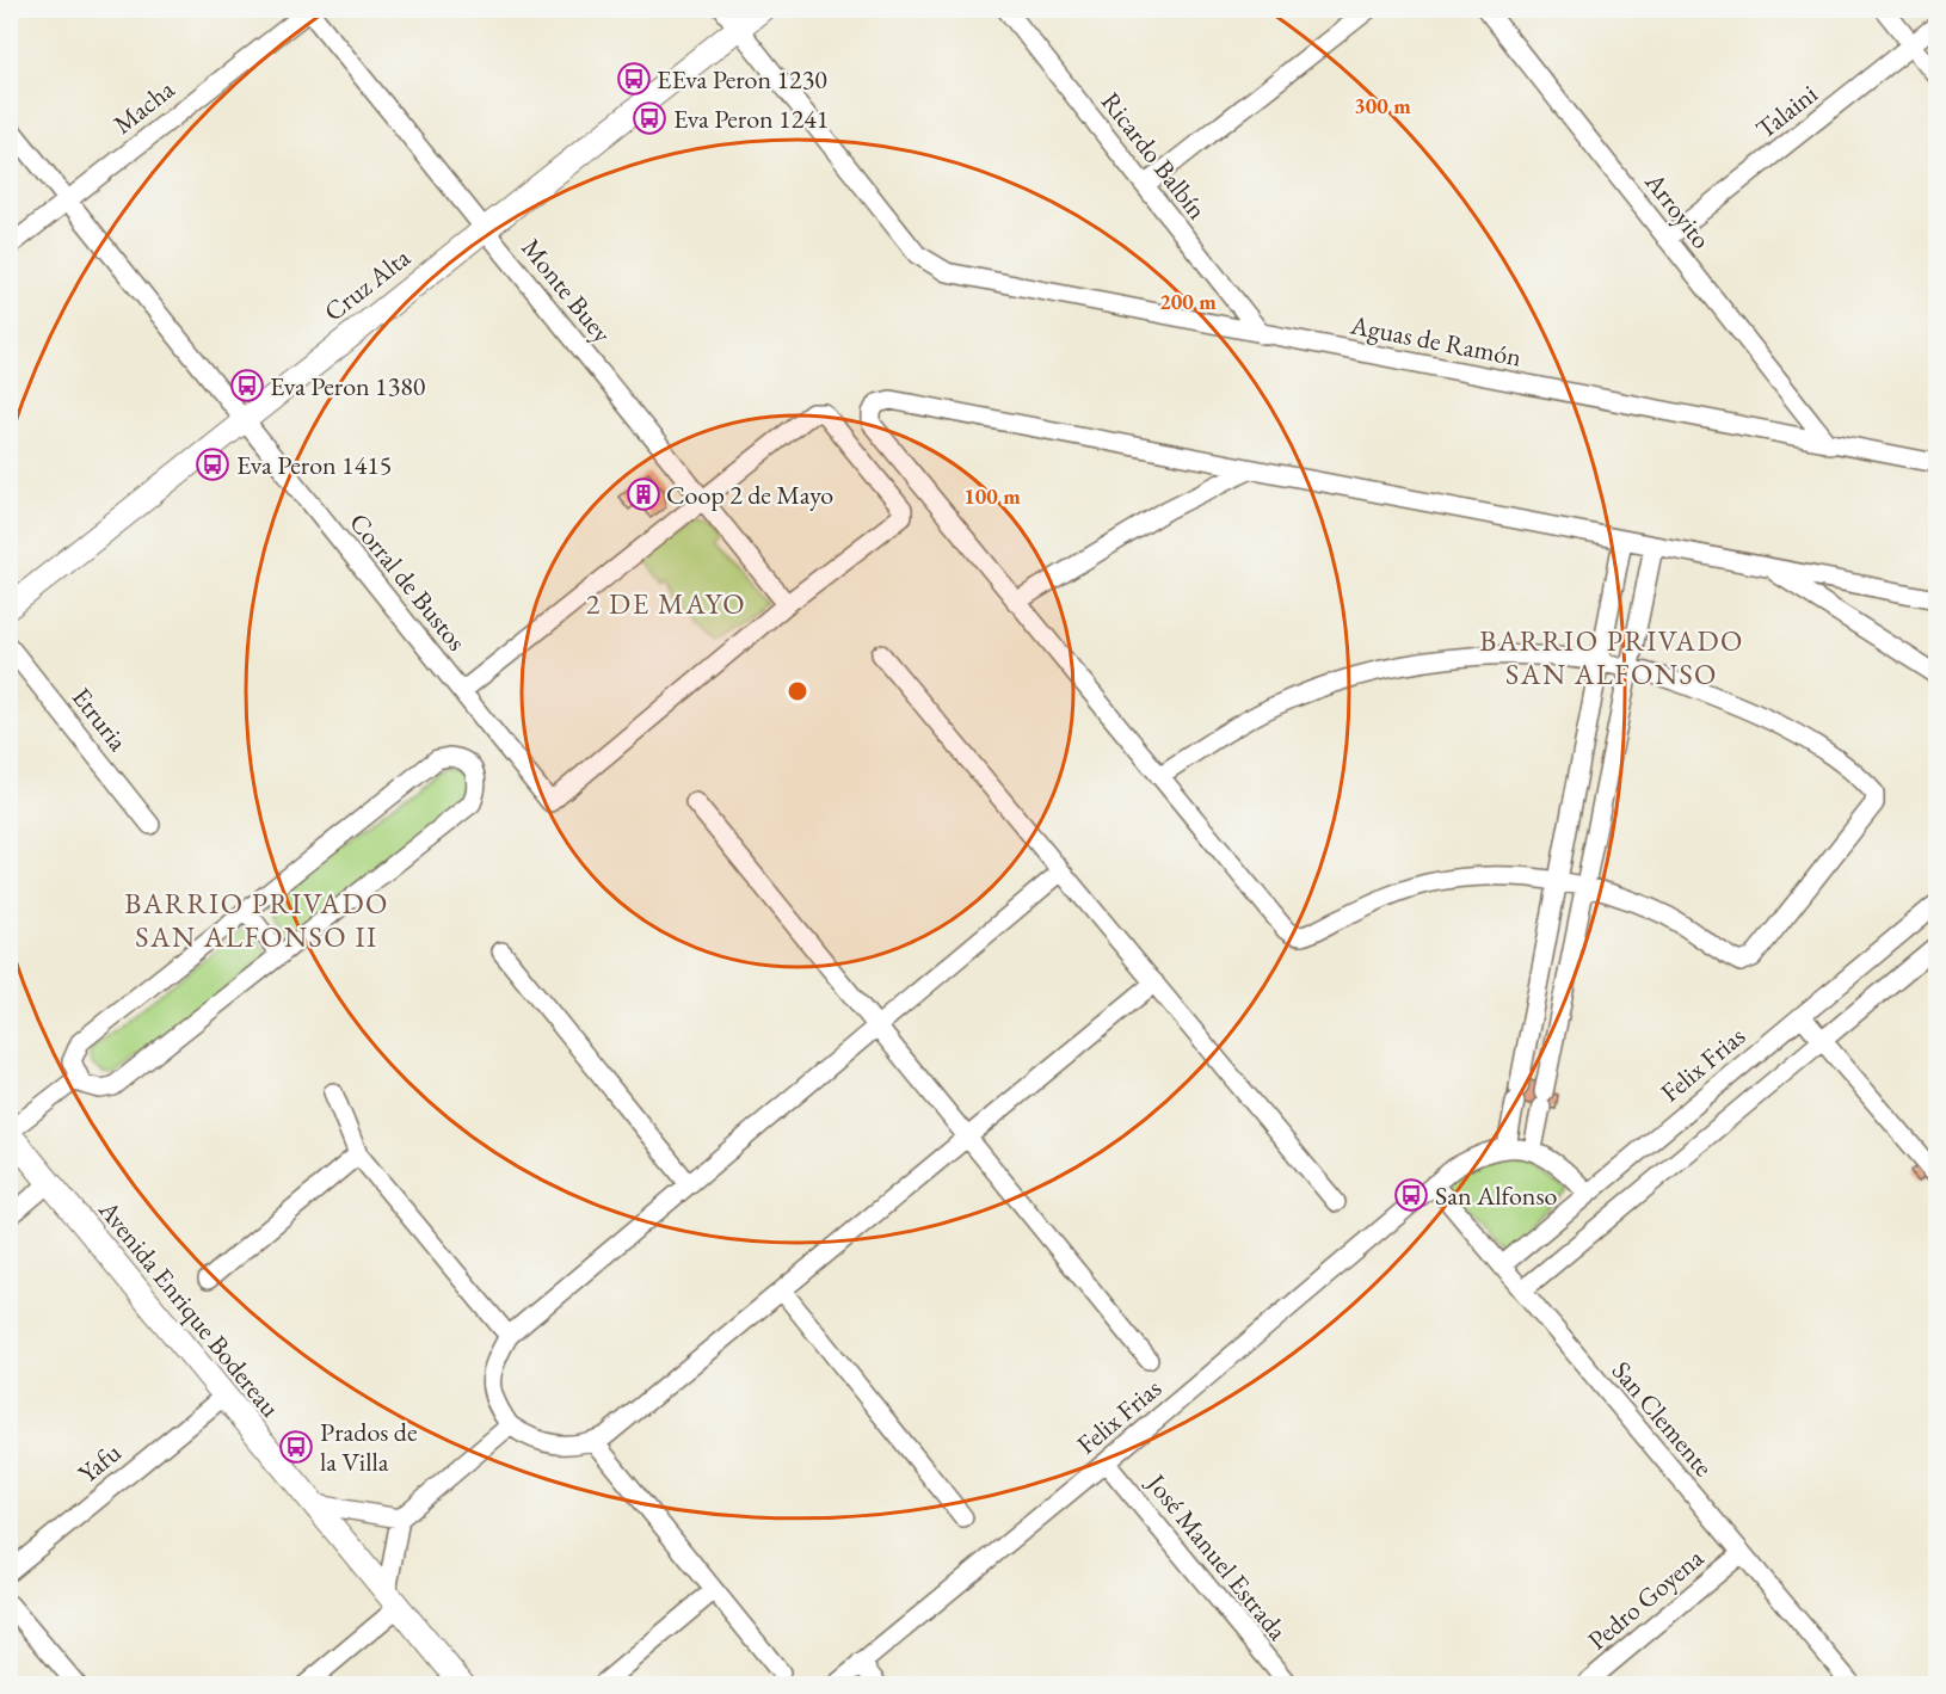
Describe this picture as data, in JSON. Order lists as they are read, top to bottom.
{
  "streets": {
    "main road": ["Cruz Alta", "Avenida Enrique Bodereau"],
    "street": [
      "Macha",
      "Talaini",
      "Ricardo Balbín",
      "Arroyito",
      "Monte Buey",
      "Aguas de Ramón",
      "Corral de Bustos",
      "Etruria",
      "Felix Frias",
      "San Clemente",
      "Yafu",
      "José Manuel Estrada",
      "Pedro Goyena"
    ]
  },
  "crossings": [
    ["Macha", "Monte Buey"],
    ["Macha", "Corral de Bustos"],
    ["Talaini", "Arroyito"],
    ["Ricardo Balbín", "Aguas de Ramón"],
    ["Arroyito", "Aguas de Ramón"],
    ["Cruz Alta", "Monte Buey"],
    ["Cruz Alta", "Aguas de Ramón"],
    ["Cruz Alta", "Corral de Bustos"],
    ["Monte Buey", "Corral de Bustos"],
    ["Felix Frias", "San Clemente"],
    ["Felix Frias", "José Manuel Estrada"],
    ["Avenida Enrique Bodereau", "Yafu"],
    ["San Clemente", "Pedro Goyena"]
  ],
  "districts": ["2 DE MAYO", "BARRIO PRIVADO SAN ALFONSO", "BARRIO PRIVADO SAN ALFONSO II"],
  "places": {
    "bus stop": [
      "EEva Peron 1230",
      "Eva Peron 1241",
      "Eva Peron 1380",
      "Eva Peron 1415",
      "San Alfonso",
      "Prados de la Villa"
    ],
    "building": ["Coop 2 de Mayo"]
  },
  "rings": ["300 m", "200 m", "100 m"]
}
